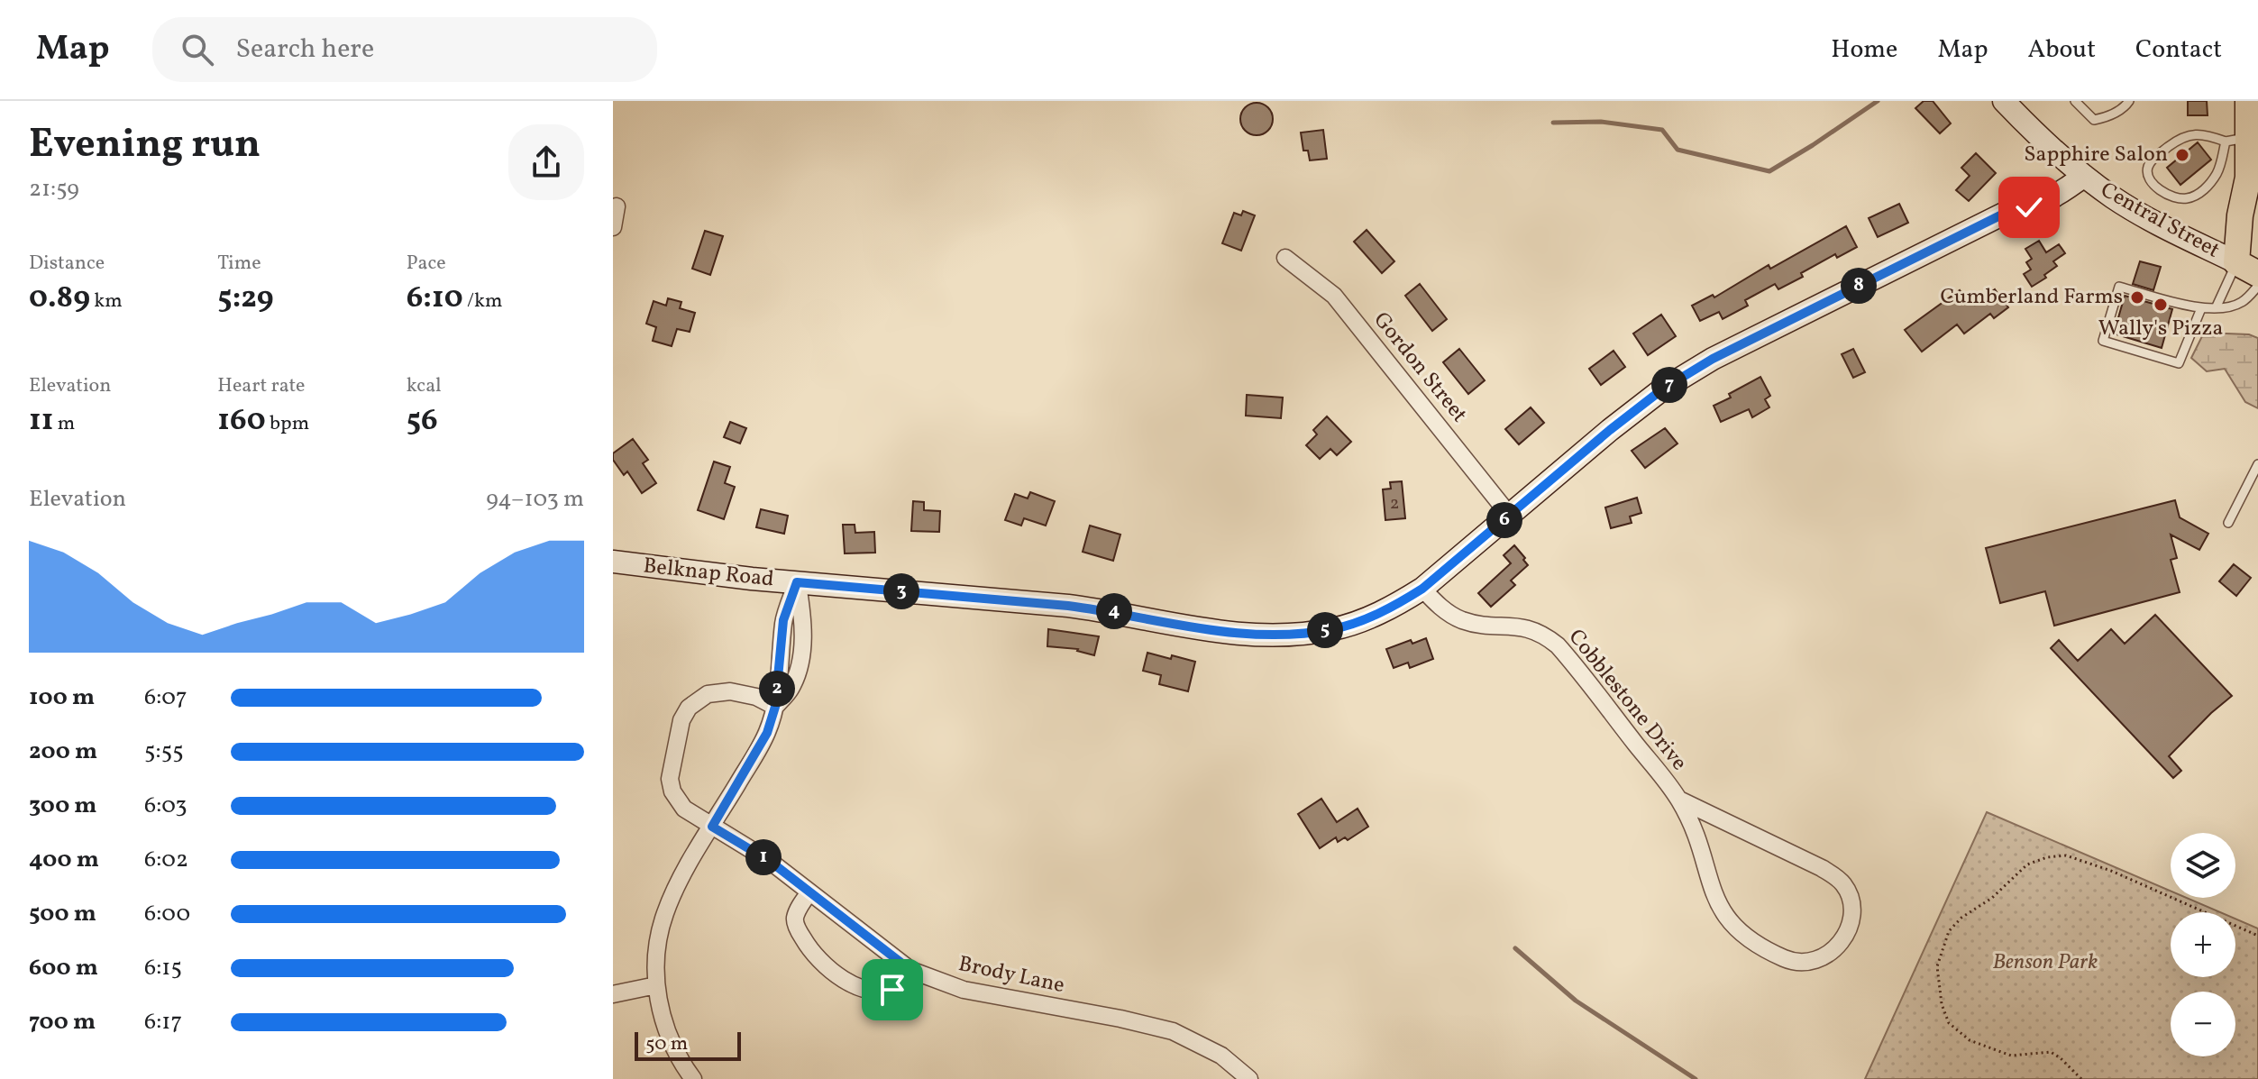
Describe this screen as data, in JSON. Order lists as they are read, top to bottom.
{
  "streets": {
    "street": [
      "Central Street",
      "Gordon Street",
      "Belknap Road",
      "Cobblestone Drive",
      "Brody Lane"
    ]
  },
  "crossings": [
    ["Central Street", "Belknap Road"],
    ["Gordon Street", "Belknap Road"],
    ["Belknap Road", "Cobblestone Drive"]
  ],
  "parks": ["Benson Park"],
  "places": ["Sapphire Salon", "Cumberland Farms", "Wally's Pizza"],
  "house_numbers": ["2"],
  "scale_bar": "50 m",
  "page": {
    "header": "Map",
    "search": "Search here",
    "nav": [
      "Home",
      "Map",
      "About",
      "Contact"
    ],
    "heading": ["Evening run", "21:59"],
    "stats": [
      ["Distance", "0.89 km"],
      ["Time", "5:29"],
      ["Pace", "6:10 /km"],
      ["Elevation", "11 m"],
      ["Heart rate", "160 bpm"],
      ["kcal", "56"]
    ],
    "pins": [
      "8",
      "7",
      "6",
      "3",
      "4",
      "5",
      "2",
      "1"
    ],
    "chart": ["Elevation", "94–103 m"],
    "list": [
      {
        "name": "100 m",
        "note": "6:07"
      },
      {
        "name": "200 m",
        "note": "5:55"
      },
      {
        "name": "300 m",
        "note": "6:03"
      },
      {
        "name": "400 m",
        "note": "6:02"
      },
      {
        "name": "500 m",
        "note": "6:00"
      },
      {
        "name": "600 m",
        "note": "6:15"
      },
      {
        "name": "700 m",
        "note": "6:17"
      }
    ],
    "map_buttons": ["+", "−"],
    "scale": "50 m"
  }
}
